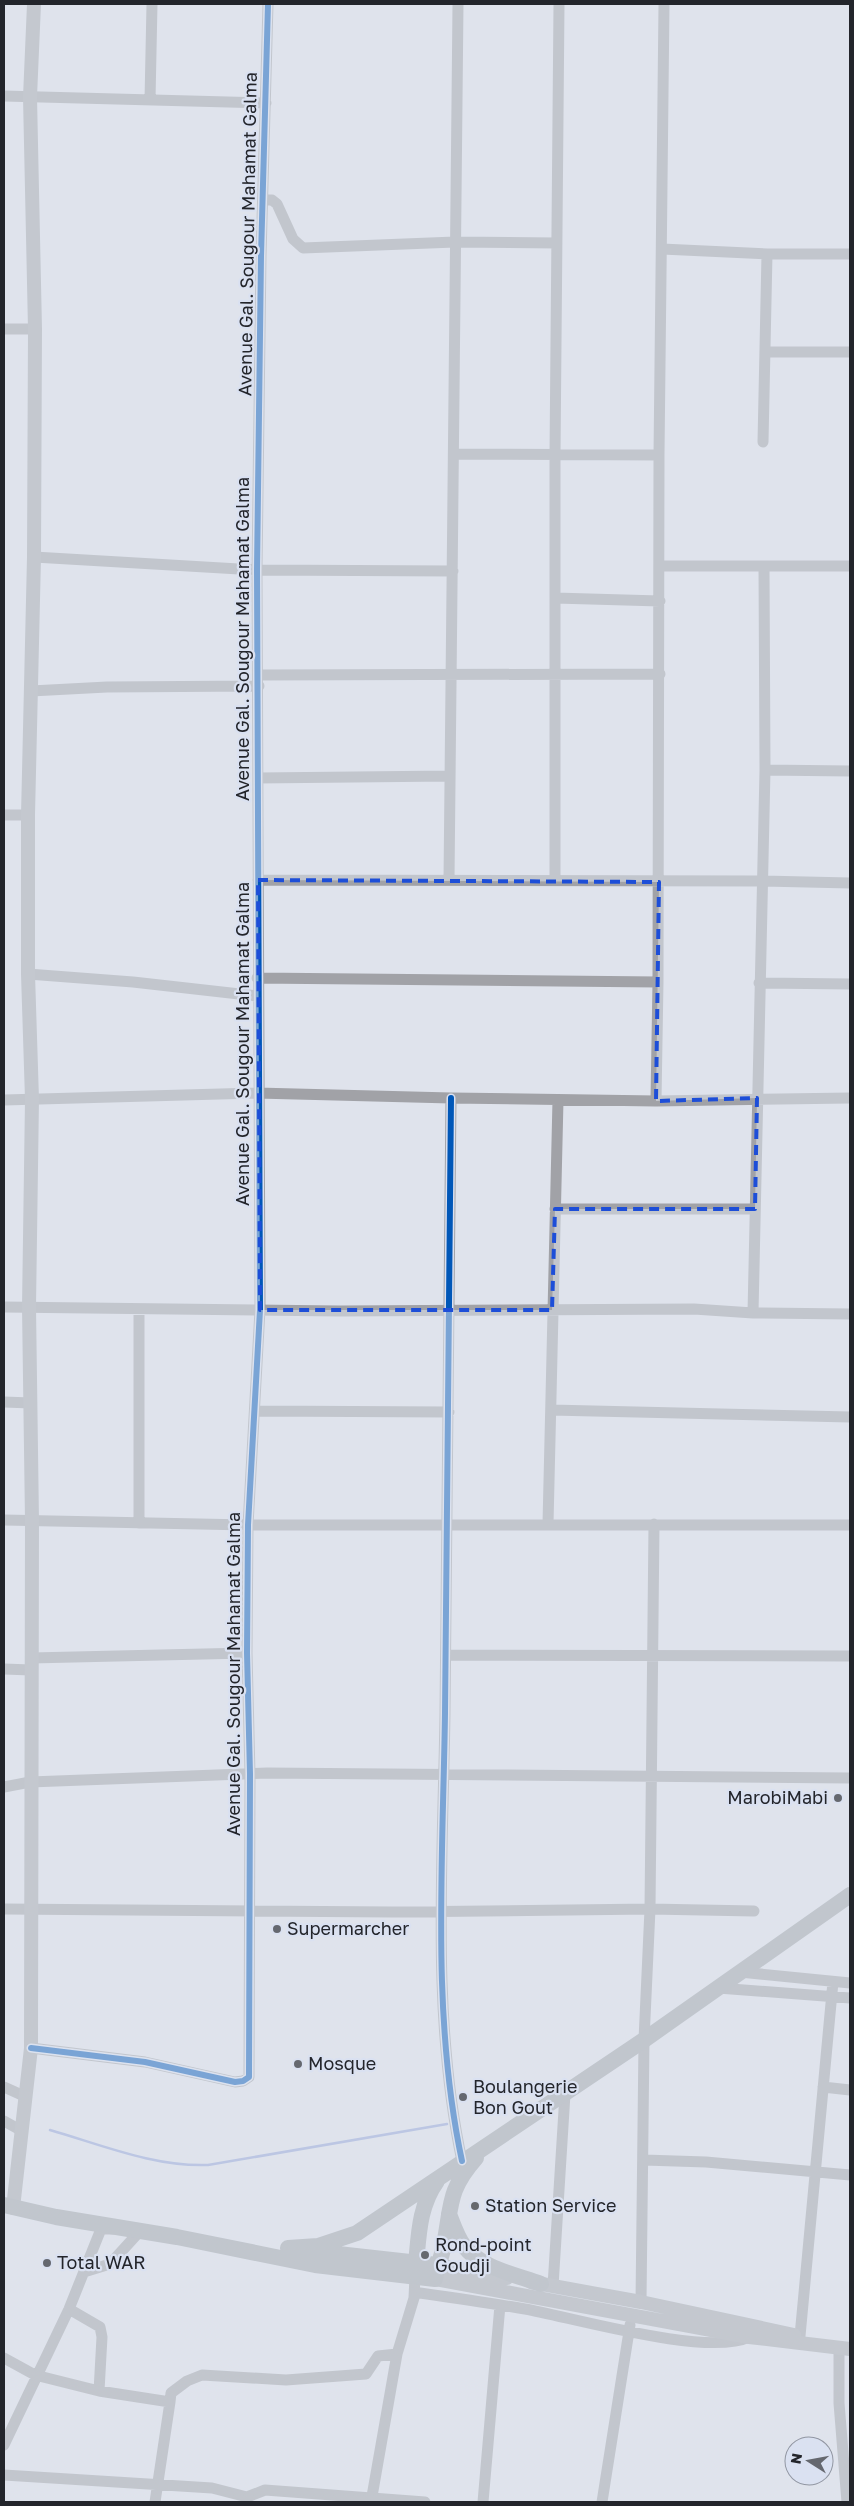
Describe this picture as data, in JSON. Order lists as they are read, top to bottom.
{
  "streets": {
    "street": ["Avenue Gal. Sougour Mahamat Galma"]
  },
  "places": [
    "MarobiMabi",
    "Supermarcher",
    "Mosque",
    "Boulangerie Bon Gout",
    "Station Service",
    "Rond-point Goudji",
    "Total WAR"
  ],
  "north": "left"
}
